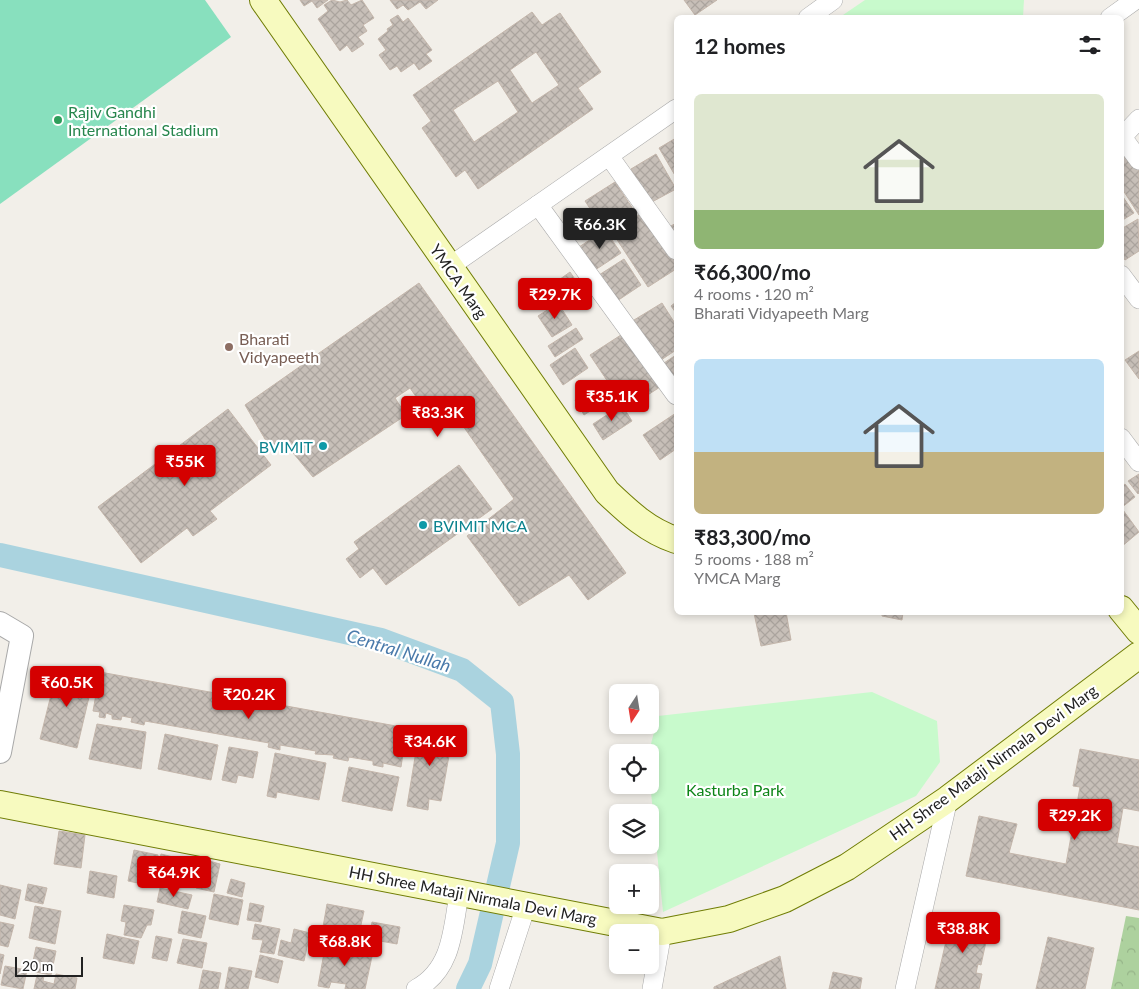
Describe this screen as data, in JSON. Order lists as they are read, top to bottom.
{
  "streets": {
    "main road": ["YMCA Marg", "HH Shree Mataji Nirmala Devi Marg"]
  },
  "water": ["Central Nullah"],
  "parks": ["Kasturba Park"],
  "places": [
    "Rajiv Gandhi International Stadium",
    "Bharati Vidyapeeth",
    "BVIMIT",
    "BVIMIT MCA"
  ],
  "scale_bar": "20 m",
  "north": "bottom",
  "page": {
    "heading": "12 homes",
    "list": [
      {
        "name": "₹66,300/mo",
        "note": "4 rooms · 120 m² · Bharati Vidyapeeth Marg"
      },
      {
        "name": "₹83,300/mo",
        "note": "5 rooms · 188 m² · YMCA Marg"
      }
    ],
    "price": [
      "₹66.3K",
      "₹29.7K",
      "₹35.1K",
      "₹83.3K",
      "₹55K",
      "₹60.5K",
      "₹20.2K",
      "₹34.6K",
      "₹29.2K",
      "₹64.9K",
      "₹38.8K",
      "₹68.8K"
    ],
    "map_buttons": ["+", "−"],
    "scale": "20 m"
  }
}
